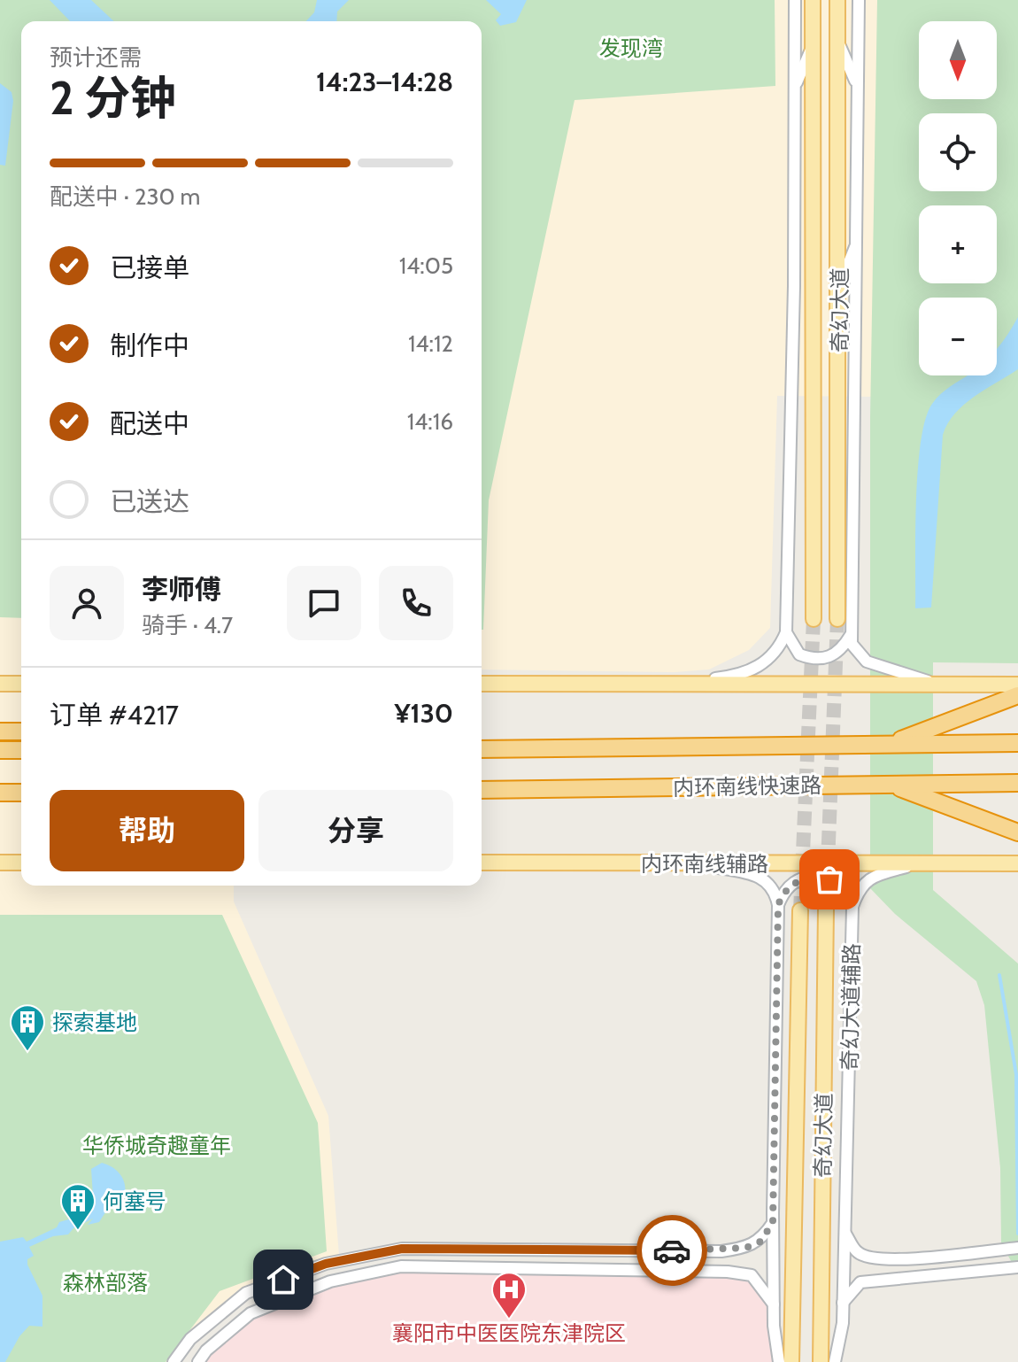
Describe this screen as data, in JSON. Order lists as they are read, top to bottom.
{
  "streets": {
    "highway": ["内环南线快速路"],
    "main road": ["奇幻大道", "内环南线辅路"],
    "street": ["奇幻大道辅路"]
  },
  "crossings": [
    ["内环南线辅路", "奇幻大道辅路"]
  ],
  "parks": ["发现湾", "华侨城奇趣童年", "森林部落"],
  "places": {
    "building": ["探索基地", "何塞号"],
    "hospital": ["襄阳市中医医院东津院区"]
  },
  "north": "bottom",
  "page": {
    "map_buttons": ["+", "−"],
    "heading": ["2 分钟", "预计还需", "14:23–14:28"],
    "panel": [
      "李师傅",
      "骑手 · 4.7",
      "订单 #4217",
      "¥130"
    ],
    "bar": "配送中 · 230 m",
    "list": [
      ["已接单", "14:05"],
      ["制作中", "14:12"],
      ["配送中", "14:16"],
      "已送达"
    ],
    "buttons": ["帮助", "分享"]
  }
}
